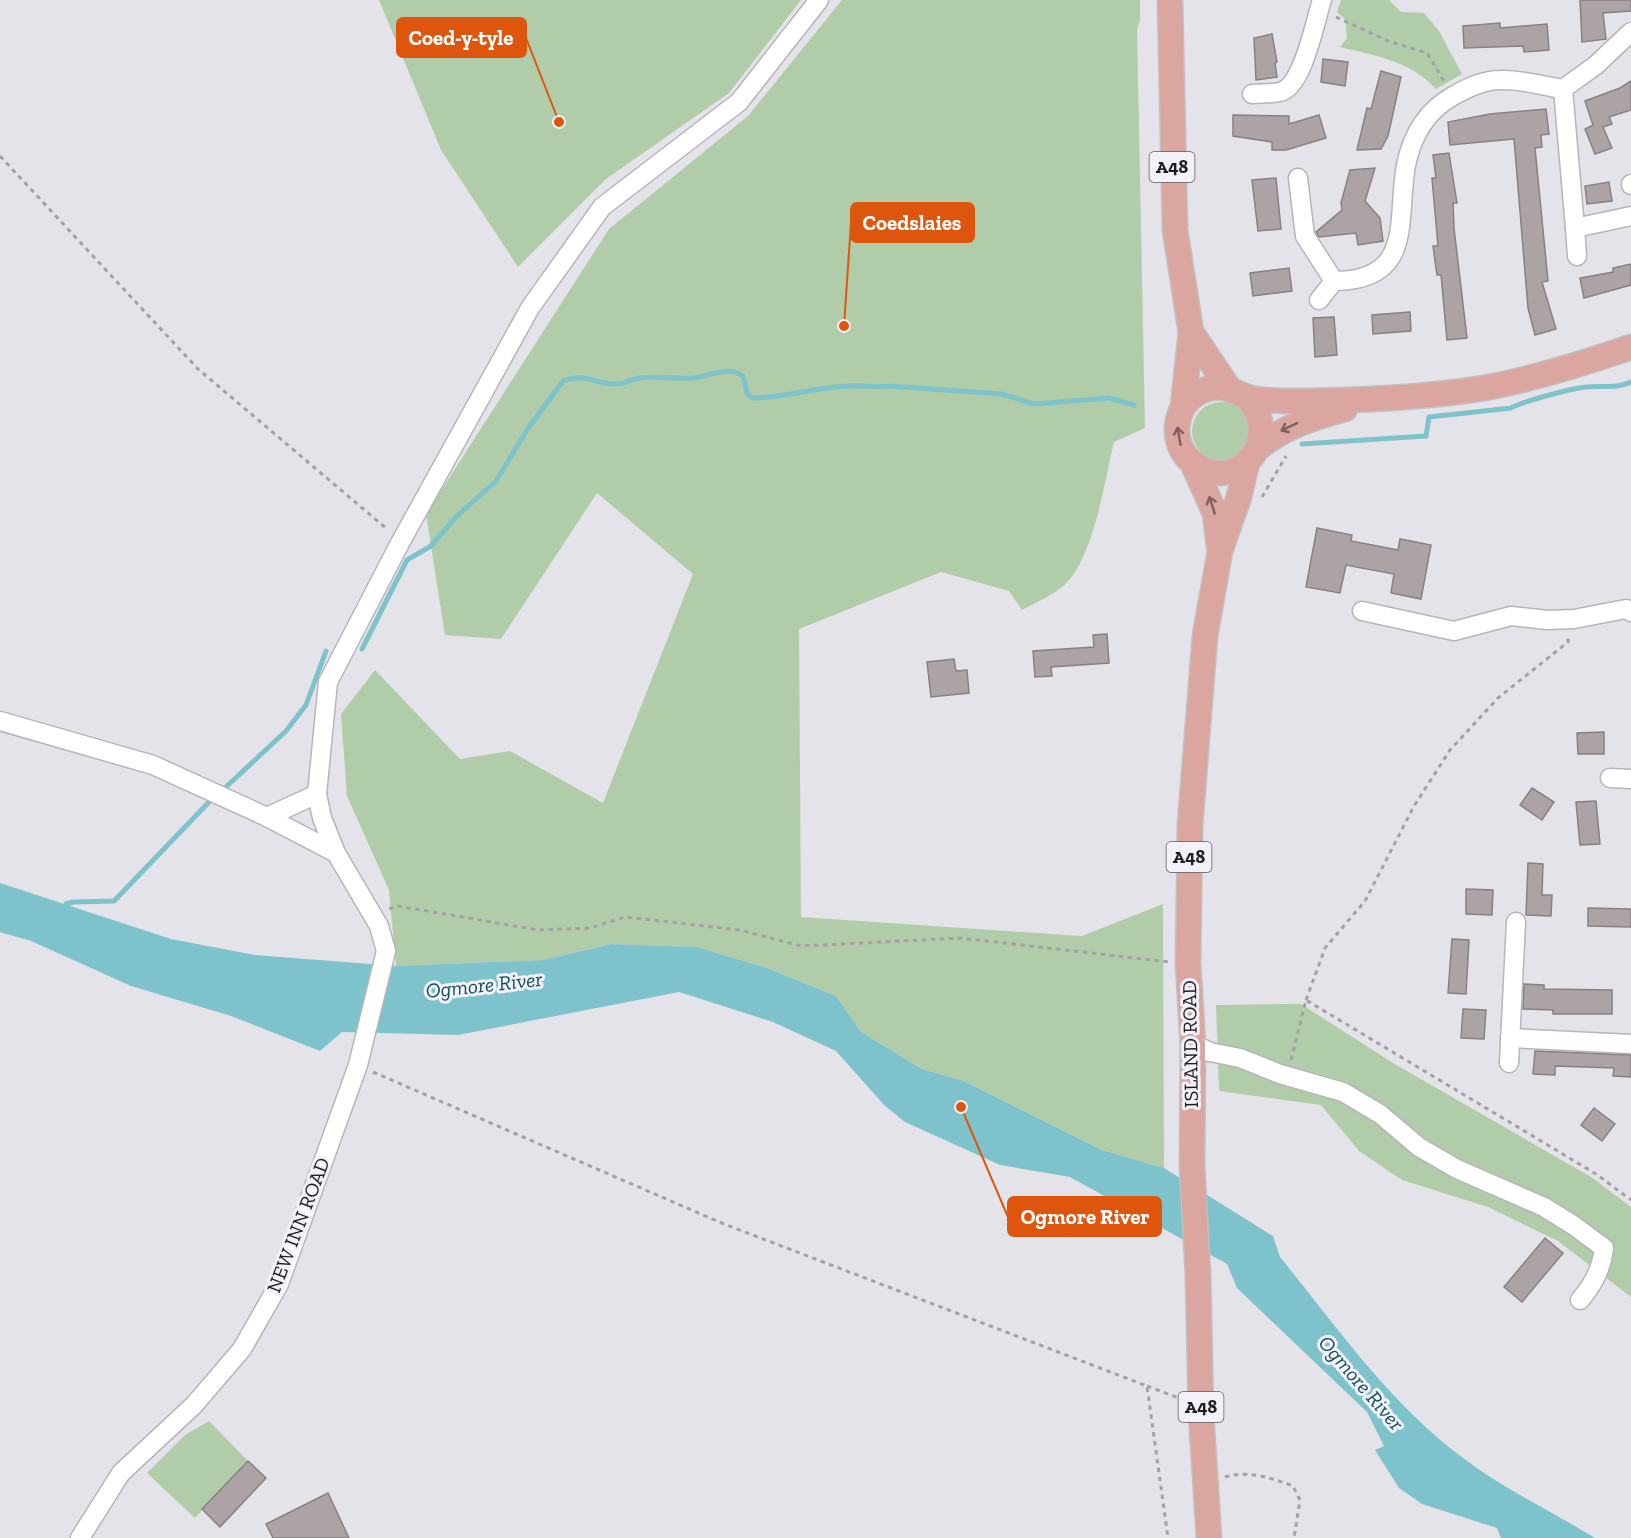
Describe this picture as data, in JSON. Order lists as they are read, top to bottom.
{
  "streets": {
    "main road": ["A48", "ISLAND ROAD"],
    "street": ["NEW INN ROAD"]
  },
  "crossings": [
    ["A48", "ISLAND ROAD"]
  ],
  "water": ["Ogmore River"],
  "places": ["Coed-y-tyle", "Coedslaies", "Ogmore River"]
}
